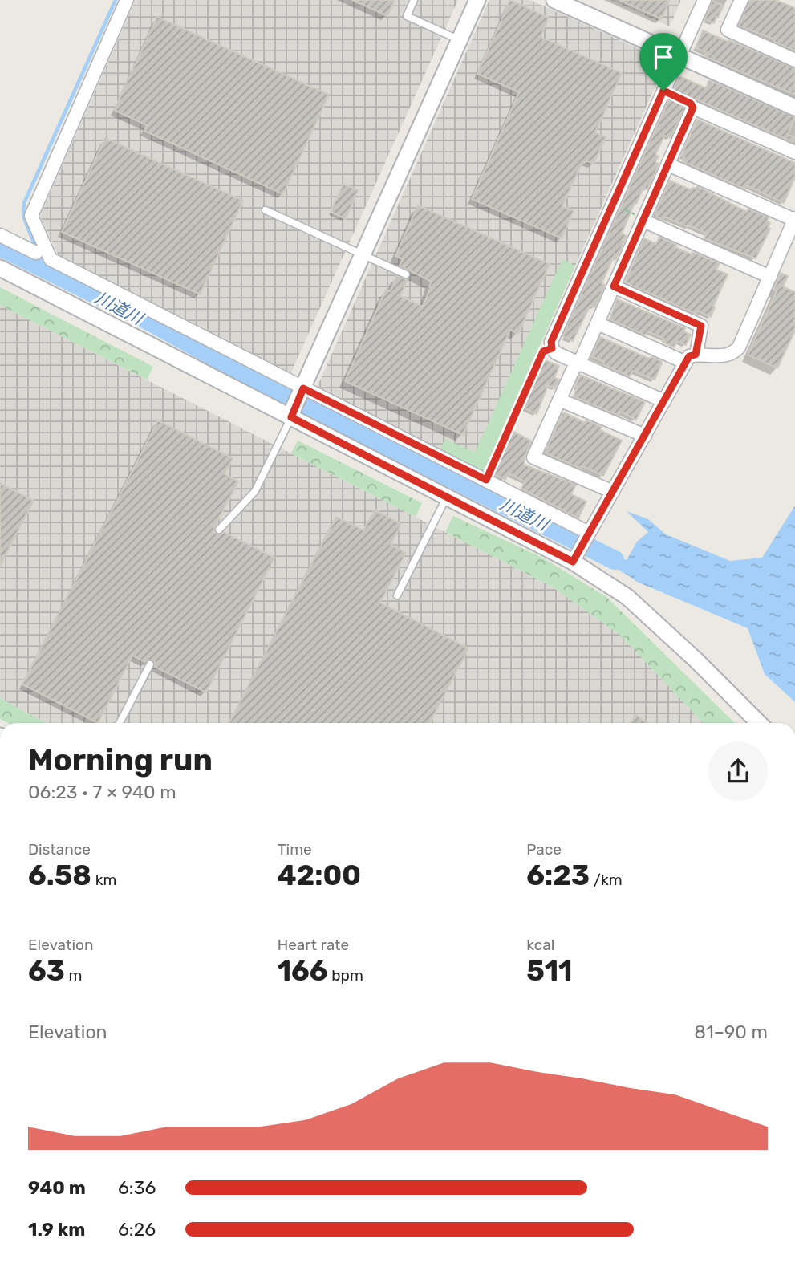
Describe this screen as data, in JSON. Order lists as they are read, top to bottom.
{
  "water": ["川道川"],
  "page": {
    "heading": ["Morning run", "06:23 · 7 × 940 m"],
    "stats": [
      ["Distance", "6.58 km"],
      ["Time", "42:00"],
      ["Pace", "6:23 /km"],
      ["Elevation", "63 m"],
      ["Heart rate", "166 bpm"],
      ["kcal", "511"]
    ],
    "chart": ["Elevation", "81–90 m"],
    "list": [
      {
        "name": "940 m",
        "note": "6:36"
      },
      {
        "name": "1.9 km",
        "note": "6:26"
      }
    ]
  }
}
